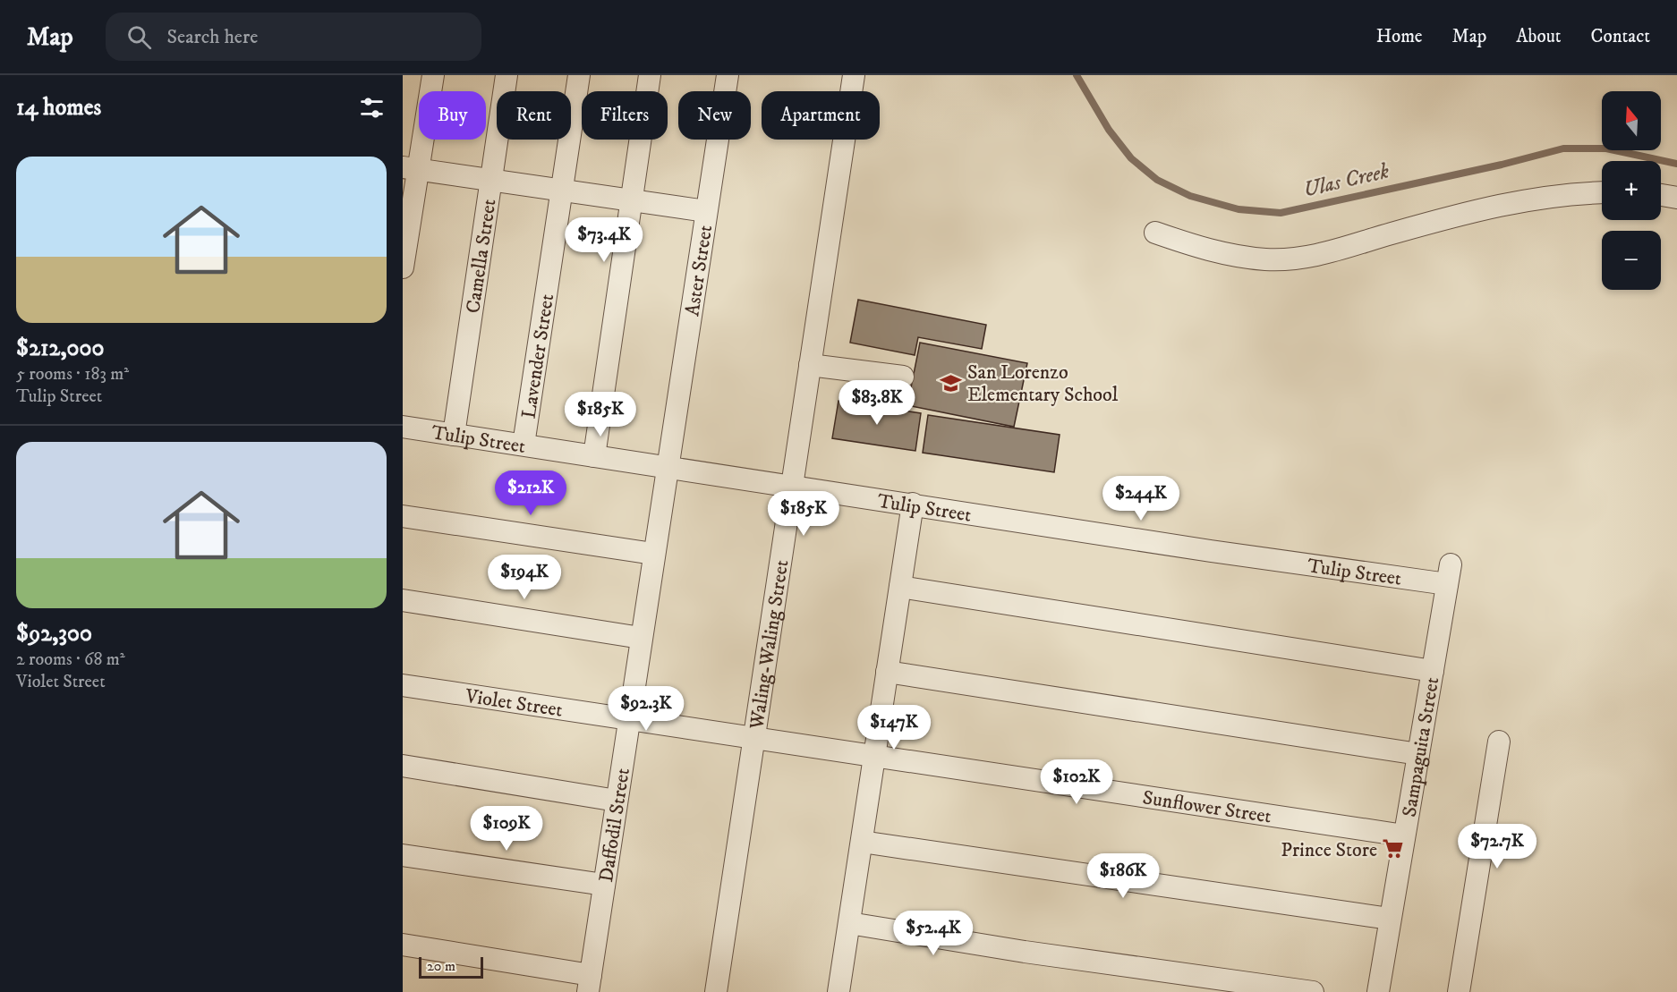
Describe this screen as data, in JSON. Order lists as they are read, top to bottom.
{
  "streets": {
    "street": [
      "Camella Street",
      "Aster Street",
      "Lavender Street",
      "Tulip Street",
      "Waling-Waling Street",
      "Violet Street",
      "Sampaguita Street",
      "Sunflower Street",
      "Daffodil Street"
    ]
  },
  "crossings": [
    ["Camella Street", "Tulip Street"],
    ["Aster Street", "Tulip Street"],
    ["Aster Street", "Daffodil Street"],
    ["Lavender Street", "Tulip Street"],
    ["Tulip Street", "Waling-Waling Street"],
    ["Tulip Street", "Sampaguita Street"],
    ["Tulip Street", "Daffodil Street"],
    ["Waling-Waling Street", "Violet Street"],
    ["Waling-Waling Street", "Sunflower Street"],
    ["Violet Street", "Sunflower Street"],
    ["Violet Street", "Daffodil Street"],
    ["Sampaguita Street", "Sunflower Street"]
  ],
  "water": ["Ulas Creek"],
  "places": {
    "school or university": ["San Lorenzo Elementary School"],
    "supermarket": ["Prince Store"]
  },
  "scale_bar": "20 m",
  "north": "top",
  "page": {
    "header": "Map",
    "search": "Search here",
    "nav": [
      "Home",
      "Map",
      "About",
      "Contact"
    ],
    "heading": "14 homes",
    "map_buttons": ["+", "−"],
    "chip": [
      "Buy",
      "Rent",
      "Filters",
      "New",
      "Apartment"
    ],
    "list": [
      {
        "name": "$212,000",
        "note": "5 rooms · 183 m² · Tulip Street"
      },
      {
        "name": "$92,300",
        "note": "2 rooms · 68 m² · Violet Street"
      }
    ],
    "price": [
      "$73.4K",
      "$83.8K",
      "$185K",
      "$212K",
      "$244K",
      "$185K",
      "$194K",
      "$92.3K",
      "$147K",
      "$102K",
      "$109K",
      "$72.7K",
      "$186K",
      "$52.4K"
    ],
    "scale": "20 m"
  }
}
